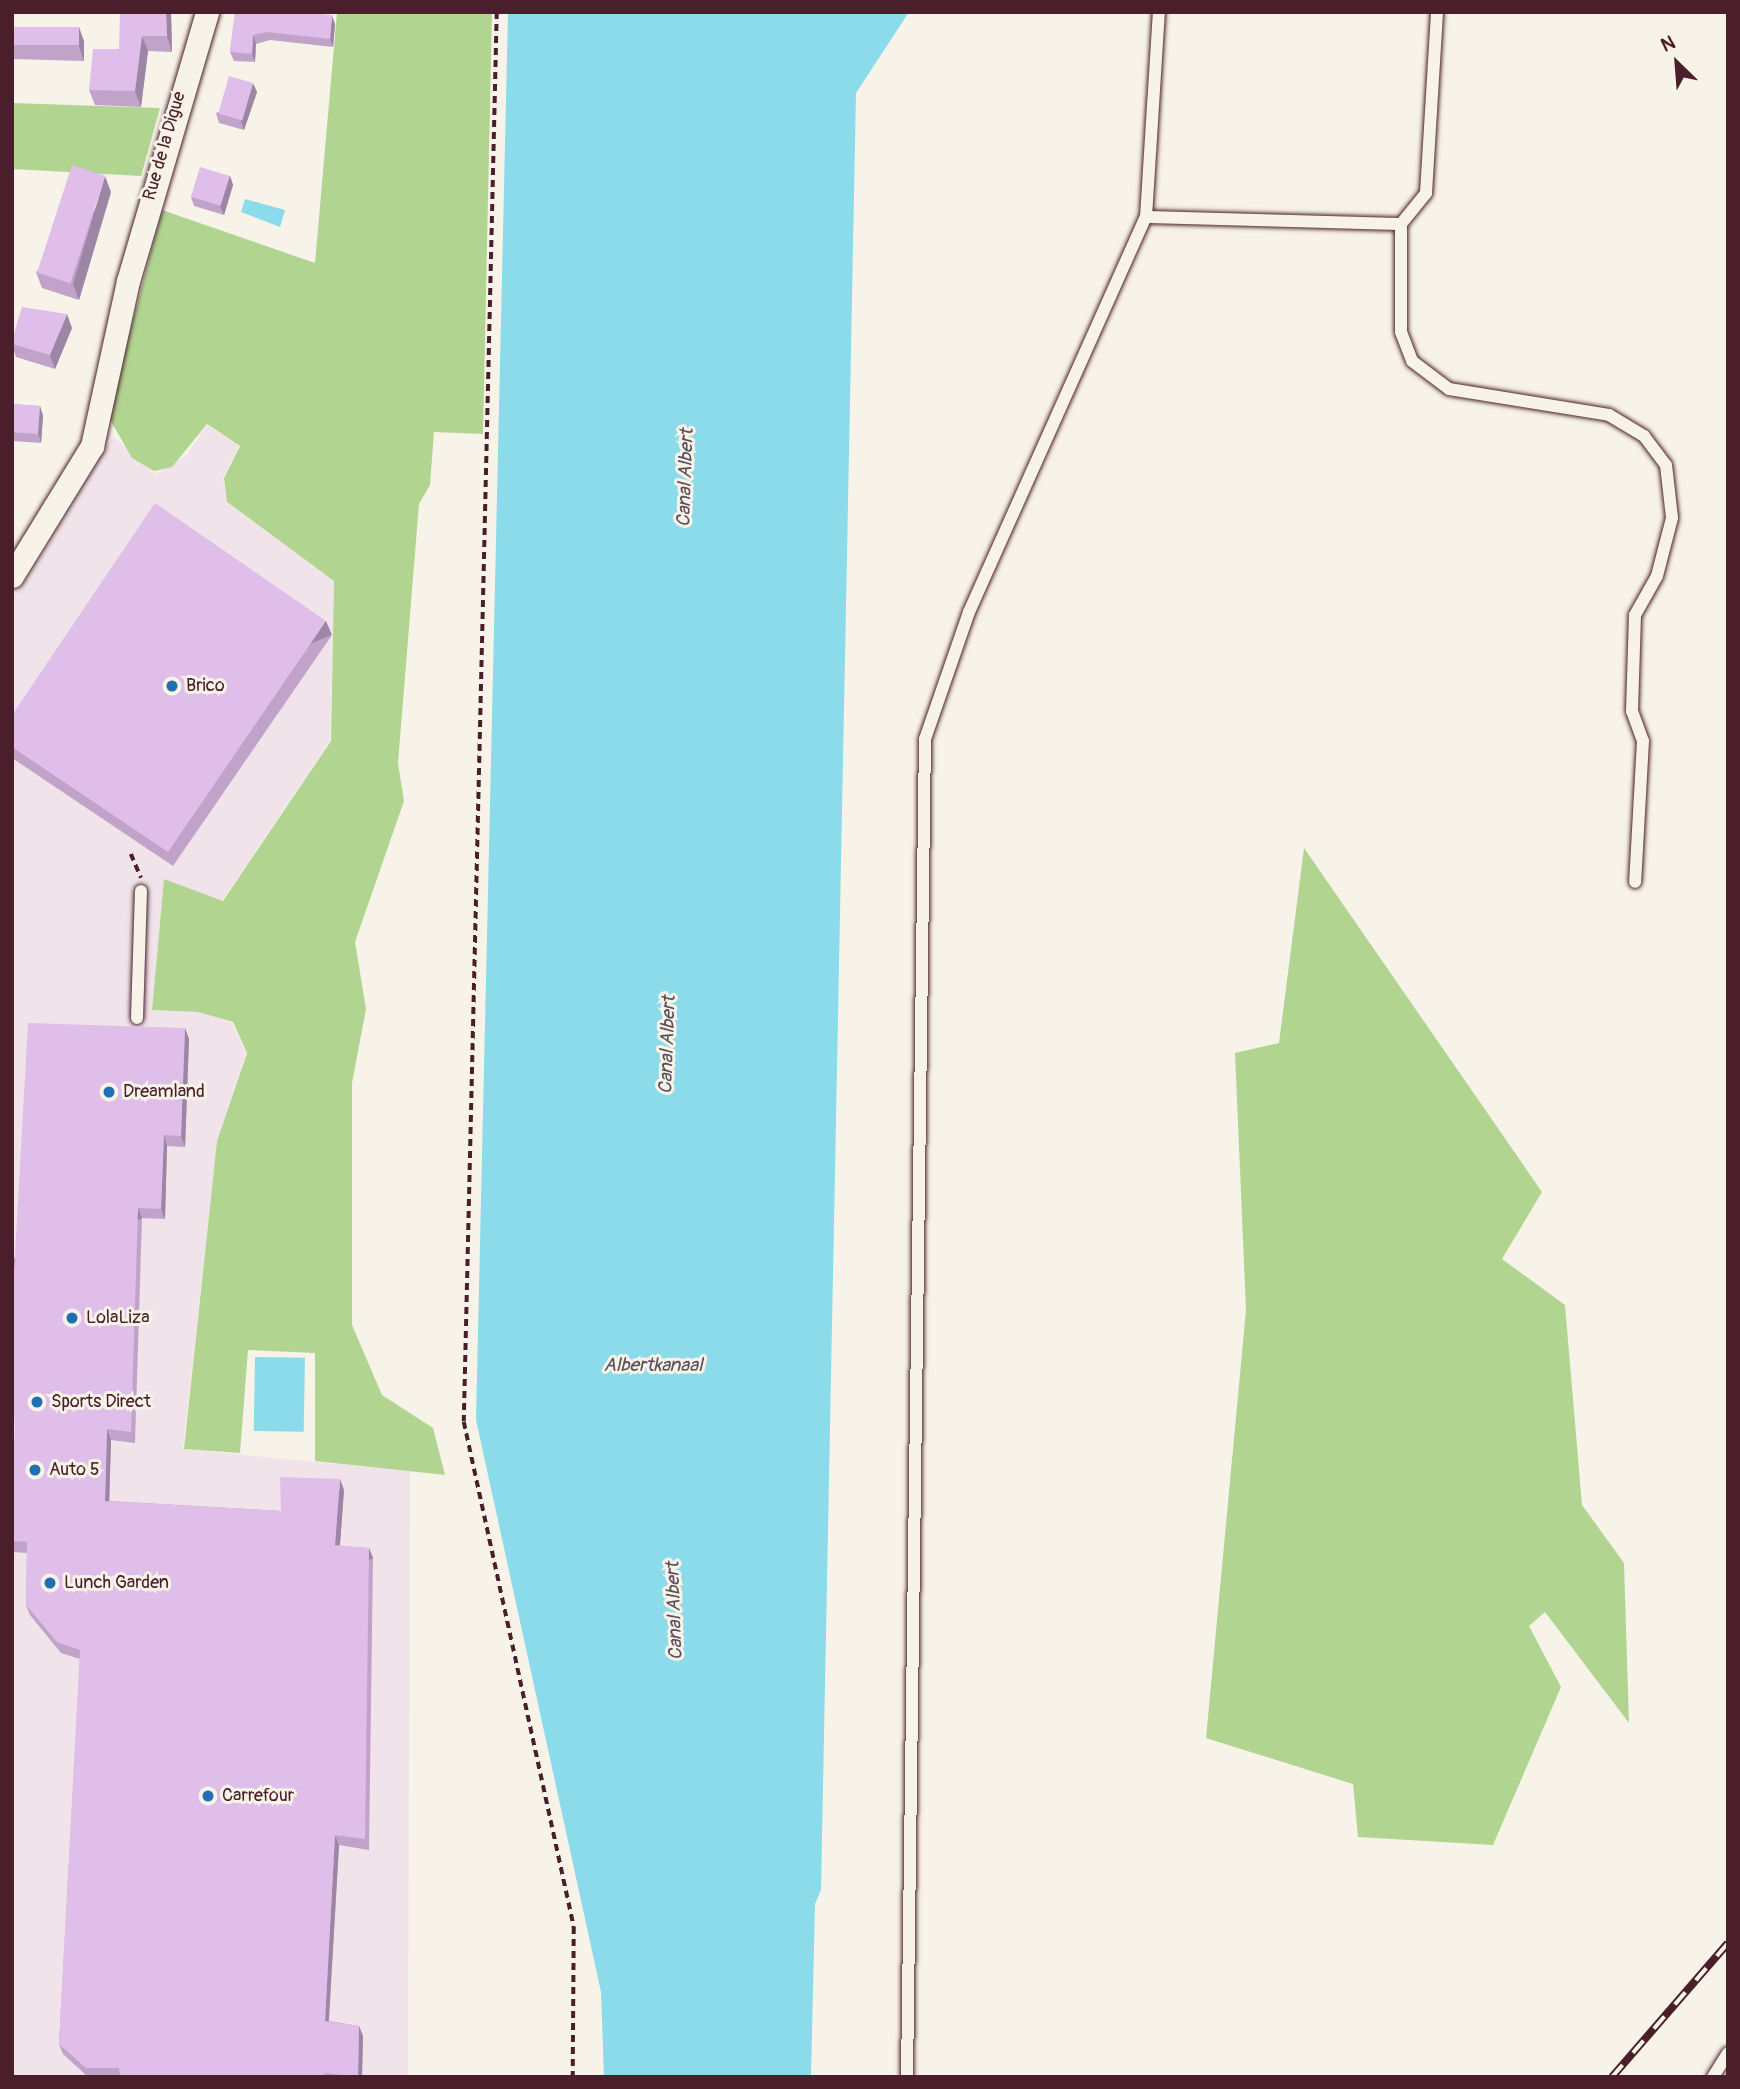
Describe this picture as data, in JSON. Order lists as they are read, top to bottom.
{
  "streets": {
    "street": ["Rue de la Digue"]
  },
  "water": ["Canal Albert", "Albertkanaal"],
  "places": [
    "Brico",
    "Dreamland",
    "LolaLiza",
    "Sports Direct",
    "Auto 5",
    "Lunch Garden",
    "Carrefour"
  ],
  "north": "top left"
}
